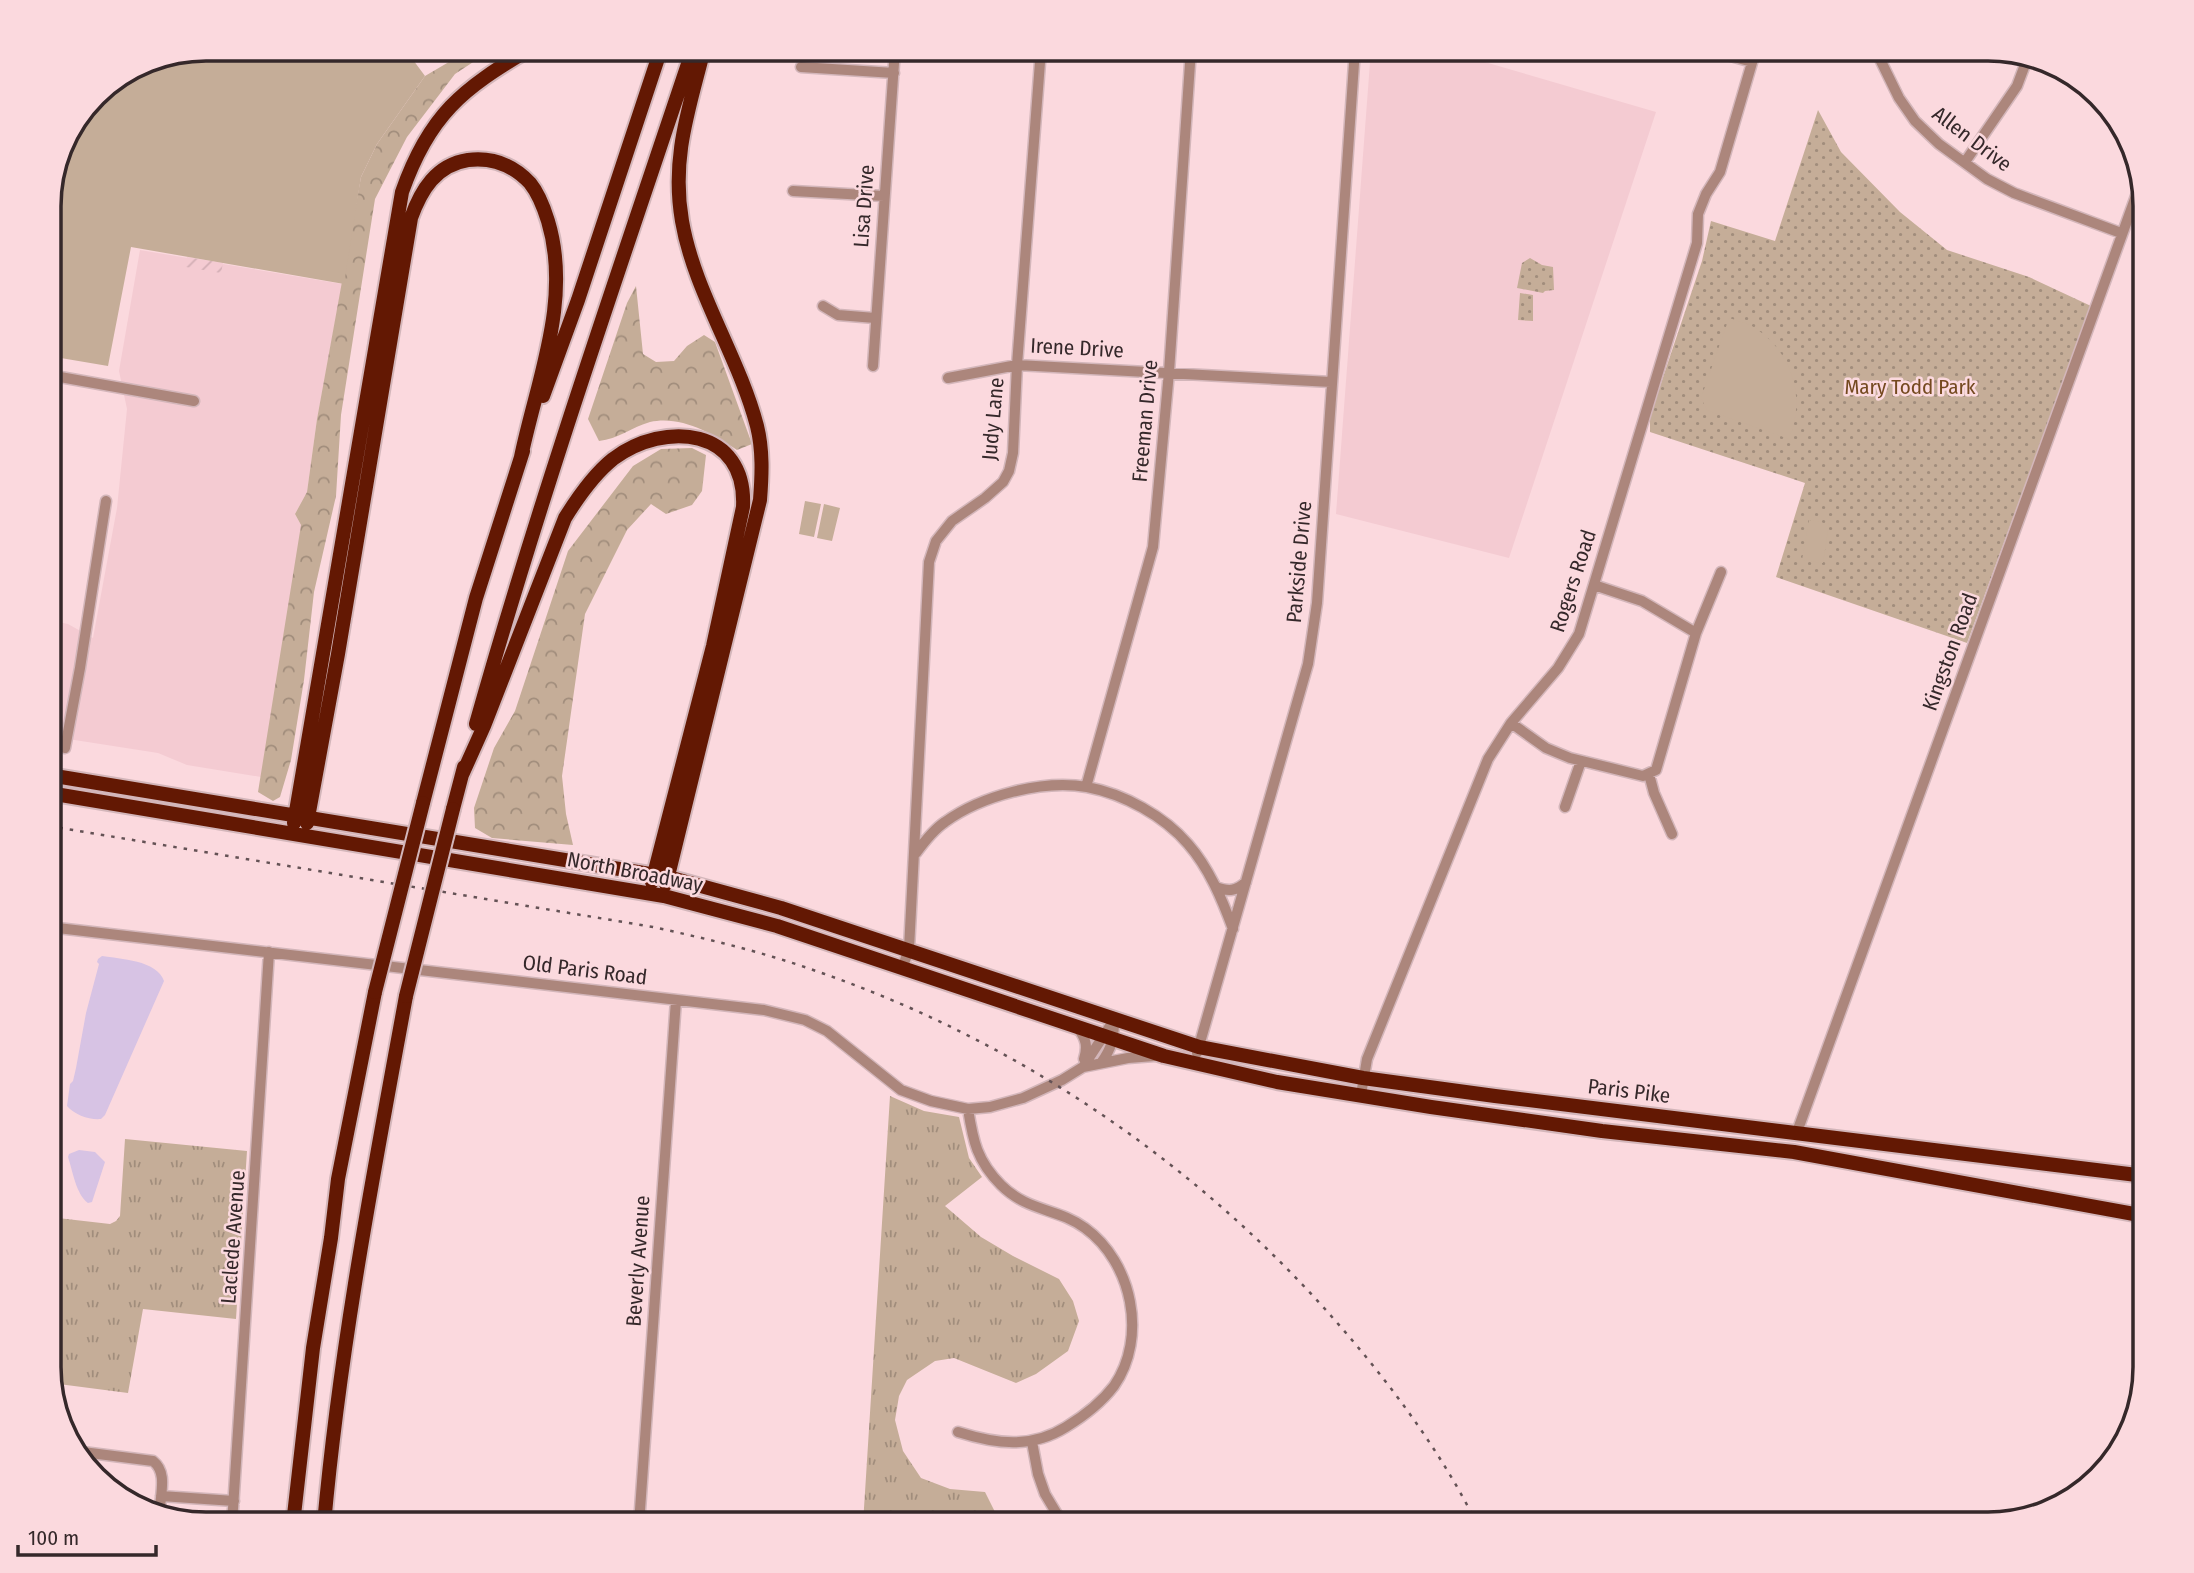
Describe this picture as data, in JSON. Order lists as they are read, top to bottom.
{
  "streets": {
    "highway": ["North Broadway", "Paris Pike"],
    "street": [
      "Allen Drive",
      "Lisa Drive",
      "Irene Drive",
      "Judy Lane",
      "Freeman Drive",
      "Parkside Drive",
      "Rogers Road",
      "Kingston Road",
      "Old Paris Road",
      "Laclede Avenue",
      "Beverly Avenue"
    ]
  },
  "crossings": [
    ["Allen Drive", "Kingston Road"],
    ["Irene Drive", "Judy Lane"],
    ["Irene Drive", "Freeman Drive"],
    ["Irene Drive", "Parkside Drive"],
    ["Judy Lane", "North Broadway"],
    ["Parkside Drive", "North Broadway"],
    ["Parkside Drive", "Paris Pike"],
    ["Rogers Road", "Paris Pike"],
    ["Kingston Road", "Paris Pike"],
    ["North Broadway", "Old Paris Road"],
    ["North Broadway", "Paris Pike"],
    ["Old Paris Road", "Laclede Avenue"],
    ["Old Paris Road", "Beverly Avenue"]
  ],
  "parks": ["Mary Todd Park"],
  "scale_bar": "100 m"
}
